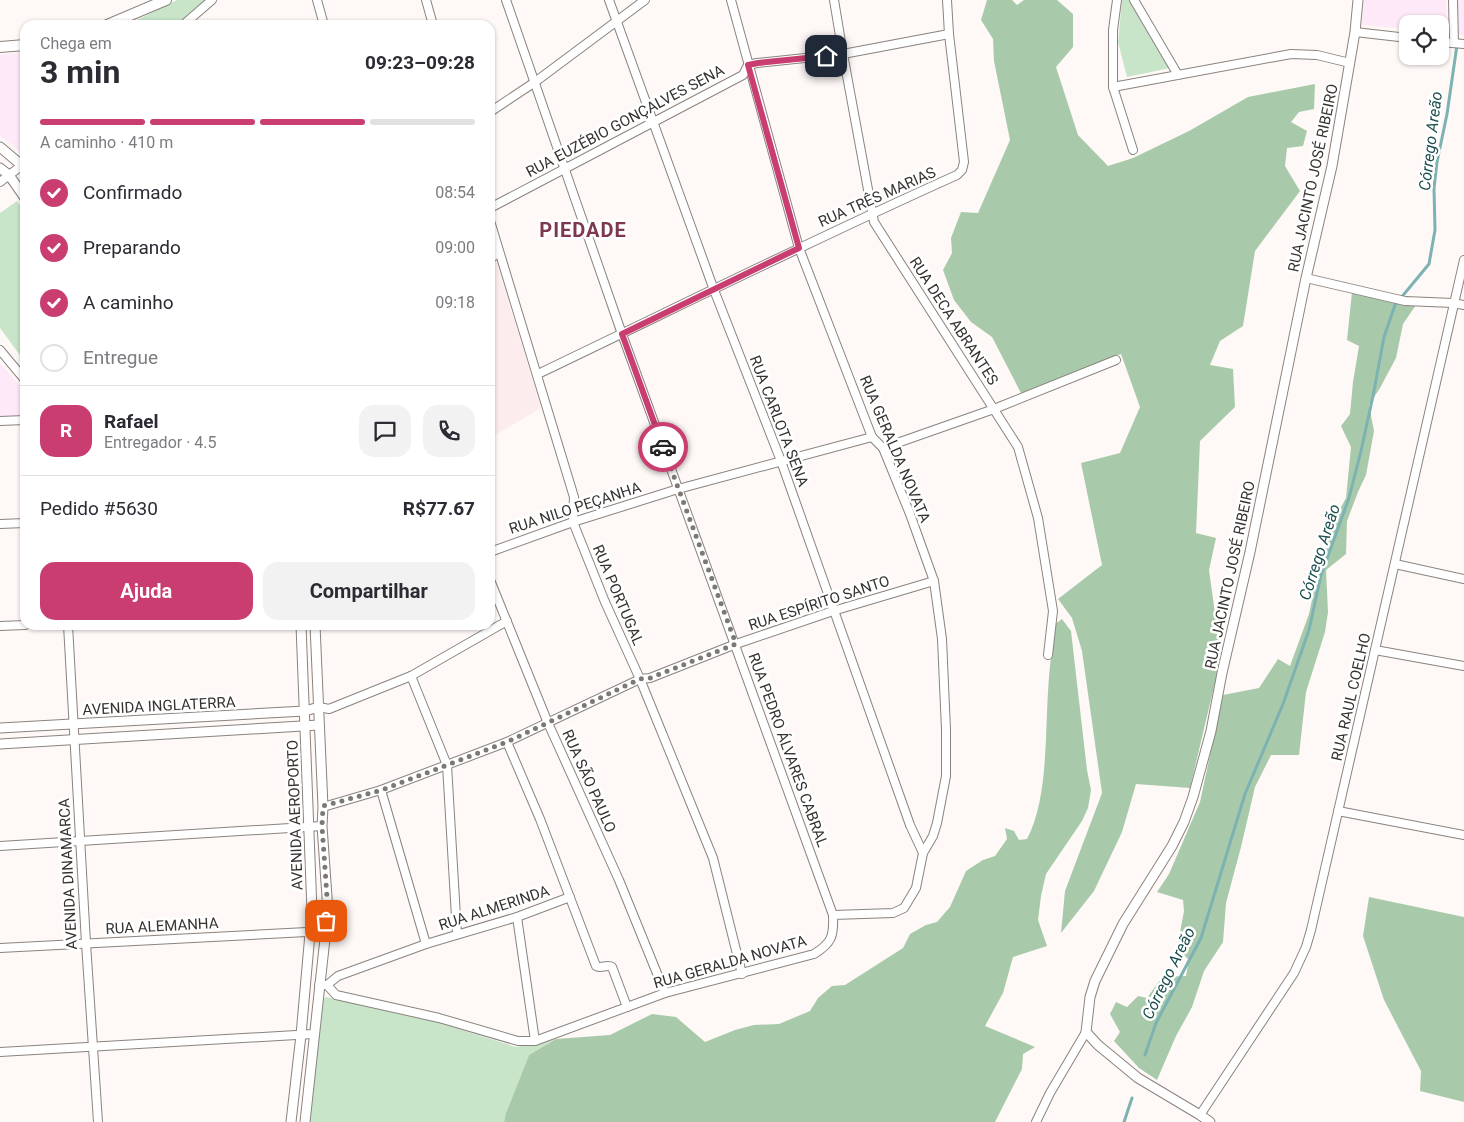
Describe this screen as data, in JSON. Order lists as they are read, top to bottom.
{
  "streets": {
    "street": [
      "RUA EUZÉBIO GONÇALVES SENA",
      "RUA JACINTO JOSÉ RIBEIRO",
      "RUA TRÊS MARIAS",
      "RUA DECA ABRANTES",
      "RUA CARLOTA SENA",
      "RUA GERALDA NOVATA",
      "RUA NILO PEÇANHA",
      "RUA PORTUGAL",
      "RUA ESPÍRITO SANTO",
      "RUA RAUL COELHO",
      "AVENIDA INGLATERRA",
      "RUA PEDRO ÁLVARES CABRAL",
      "RUA SÃO PAULO",
      "AVENIDA AEROPORTO",
      "AVENIDA DINAMARCA",
      "RUA ALMERINDA",
      "RUA ALEMANHA"
    ]
  },
  "crossings": [
    ["RUA EUZÉBIO GONÇALVES SENA", "RUA CARLOTA SENA"],
    ["RUA EUZÉBIO GONÇALVES SENA", "RUA GERALDA NOVATA"],
    ["RUA EUZÉBIO GONÇALVES SENA", "RUA PEDRO ÁLVARES CABRAL"],
    ["RUA TRÊS MARIAS", "RUA DECA ABRANTES"],
    ["RUA TRÊS MARIAS", "RUA CARLOTA SENA"],
    ["RUA TRÊS MARIAS", "RUA GERALDA NOVATA"],
    ["RUA TRÊS MARIAS", "RUA PORTUGAL"],
    ["RUA TRÊS MARIAS", "RUA PEDRO ÁLVARES CABRAL"],
    ["RUA CARLOTA SENA", "RUA GERALDA NOVATA"],
    ["RUA CARLOTA SENA", "RUA NILO PEÇANHA"],
    ["RUA CARLOTA SENA", "RUA ESPÍRITO SANTO"],
    ["RUA GERALDA NOVATA", "RUA NILO PEÇANHA"],
    ["RUA GERALDA NOVATA", "RUA PORTUGAL"],
    ["RUA GERALDA NOVATA", "RUA ESPÍRITO SANTO"],
    ["RUA GERALDA NOVATA", "RUA PEDRO ÁLVARES CABRAL"],
    ["RUA GERALDA NOVATA", "RUA SÃO PAULO"],
    ["RUA GERALDA NOVATA", "AVENIDA AEROPORTO"],
    ["RUA GERALDA NOVATA", "RUA ALMERINDA"],
    ["RUA NILO PEÇANHA", "RUA PORTUGAL"],
    ["RUA NILO PEÇANHA", "RUA PEDRO ÁLVARES CABRAL"],
    ["RUA PORTUGAL", "RUA ESPÍRITO SANTO"],
    ["RUA ESPÍRITO SANTO", "RUA PEDRO ÁLVARES CABRAL"],
    ["RUA ESPÍRITO SANTO", "RUA SÃO PAULO"],
    ["RUA ESPÍRITO SANTO", "AVENIDA AEROPORTO"],
    ["RUA ESPÍRITO SANTO", "RUA ALMERINDA"],
    ["AVENIDA INGLATERRA", "AVENIDA AEROPORTO"],
    ["AVENIDA INGLATERRA", "AVENIDA DINAMARCA"],
    ["AVENIDA AEROPORTO", "RUA ALMERINDA"],
    ["AVENIDA AEROPORTO", "RUA ALEMANHA"],
    ["AVENIDA DINAMARCA", "RUA ALEMANHA"]
  ],
  "districts": ["PIEDADE"],
  "water": ["Córrego Areão"],
  "page": {
    "heading": ["3 min", "Chega em", "09:23–09:28"],
    "panel": [
      "Rafael",
      "Entregador · 4.5",
      "Pedido #5630",
      "R$77.67"
    ],
    "bar": "A caminho · 410 m",
    "list": [
      ["Confirmado", "08:54"],
      ["Preparando", "09:00"],
      ["A caminho", "09:18"],
      "Entregue"
    ],
    "round": "R",
    "buttons": ["Ajuda", "Compartilhar"]
  }
}
